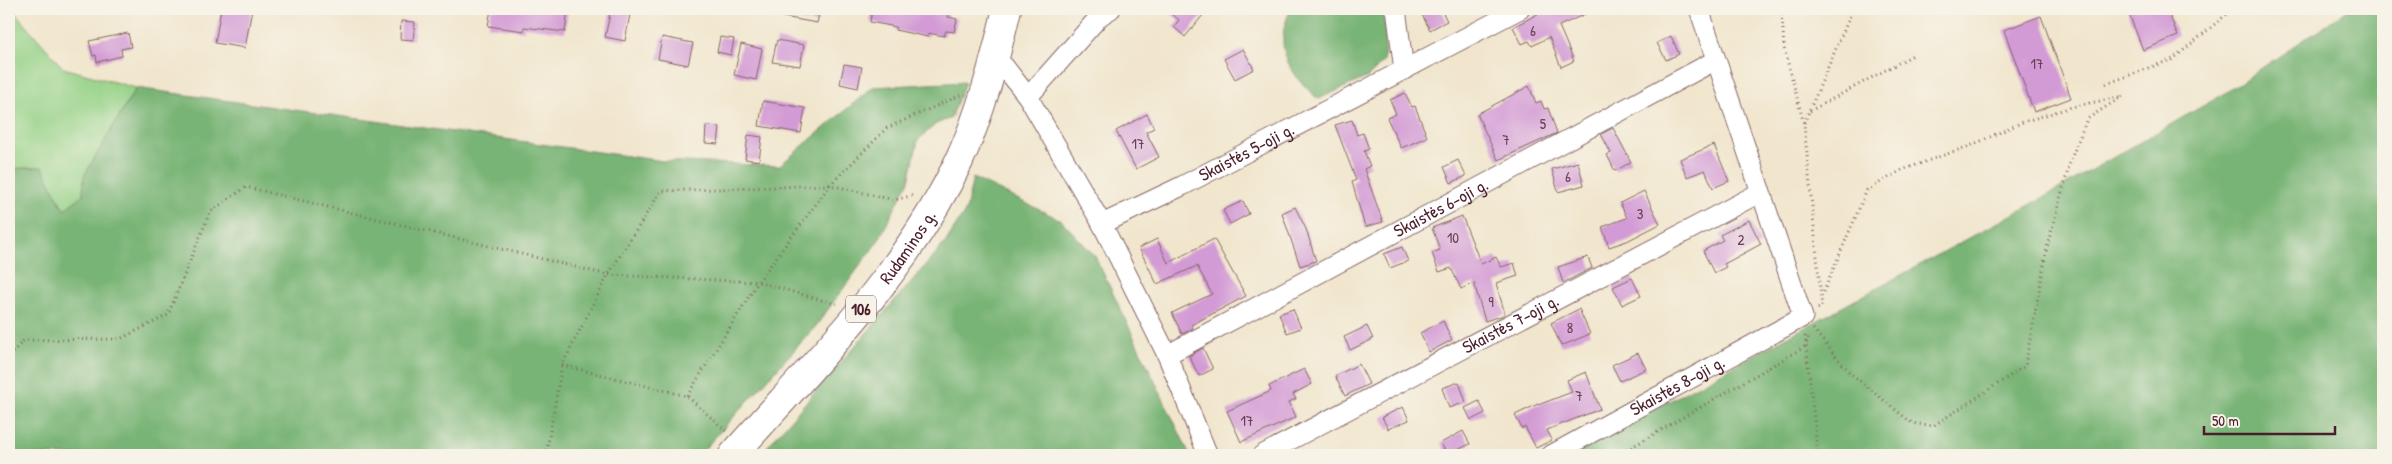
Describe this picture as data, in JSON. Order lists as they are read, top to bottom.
{
  "streets": {
    "main road": ["Rudaminos g.", "106"],
    "street": [
      "Skaistės 5-oji g.",
      "Skaistės 6-oji g.",
      "Skaistės 7-oji g.",
      "Skaistės 8-oji g."
    ]
  },
  "house_numbers": [
    "6",
    "17",
    "5",
    "7",
    "17",
    "6",
    "3",
    "10",
    "2",
    "9",
    "8",
    "7",
    "17"
  ],
  "scale_bar": "50 m"
}
